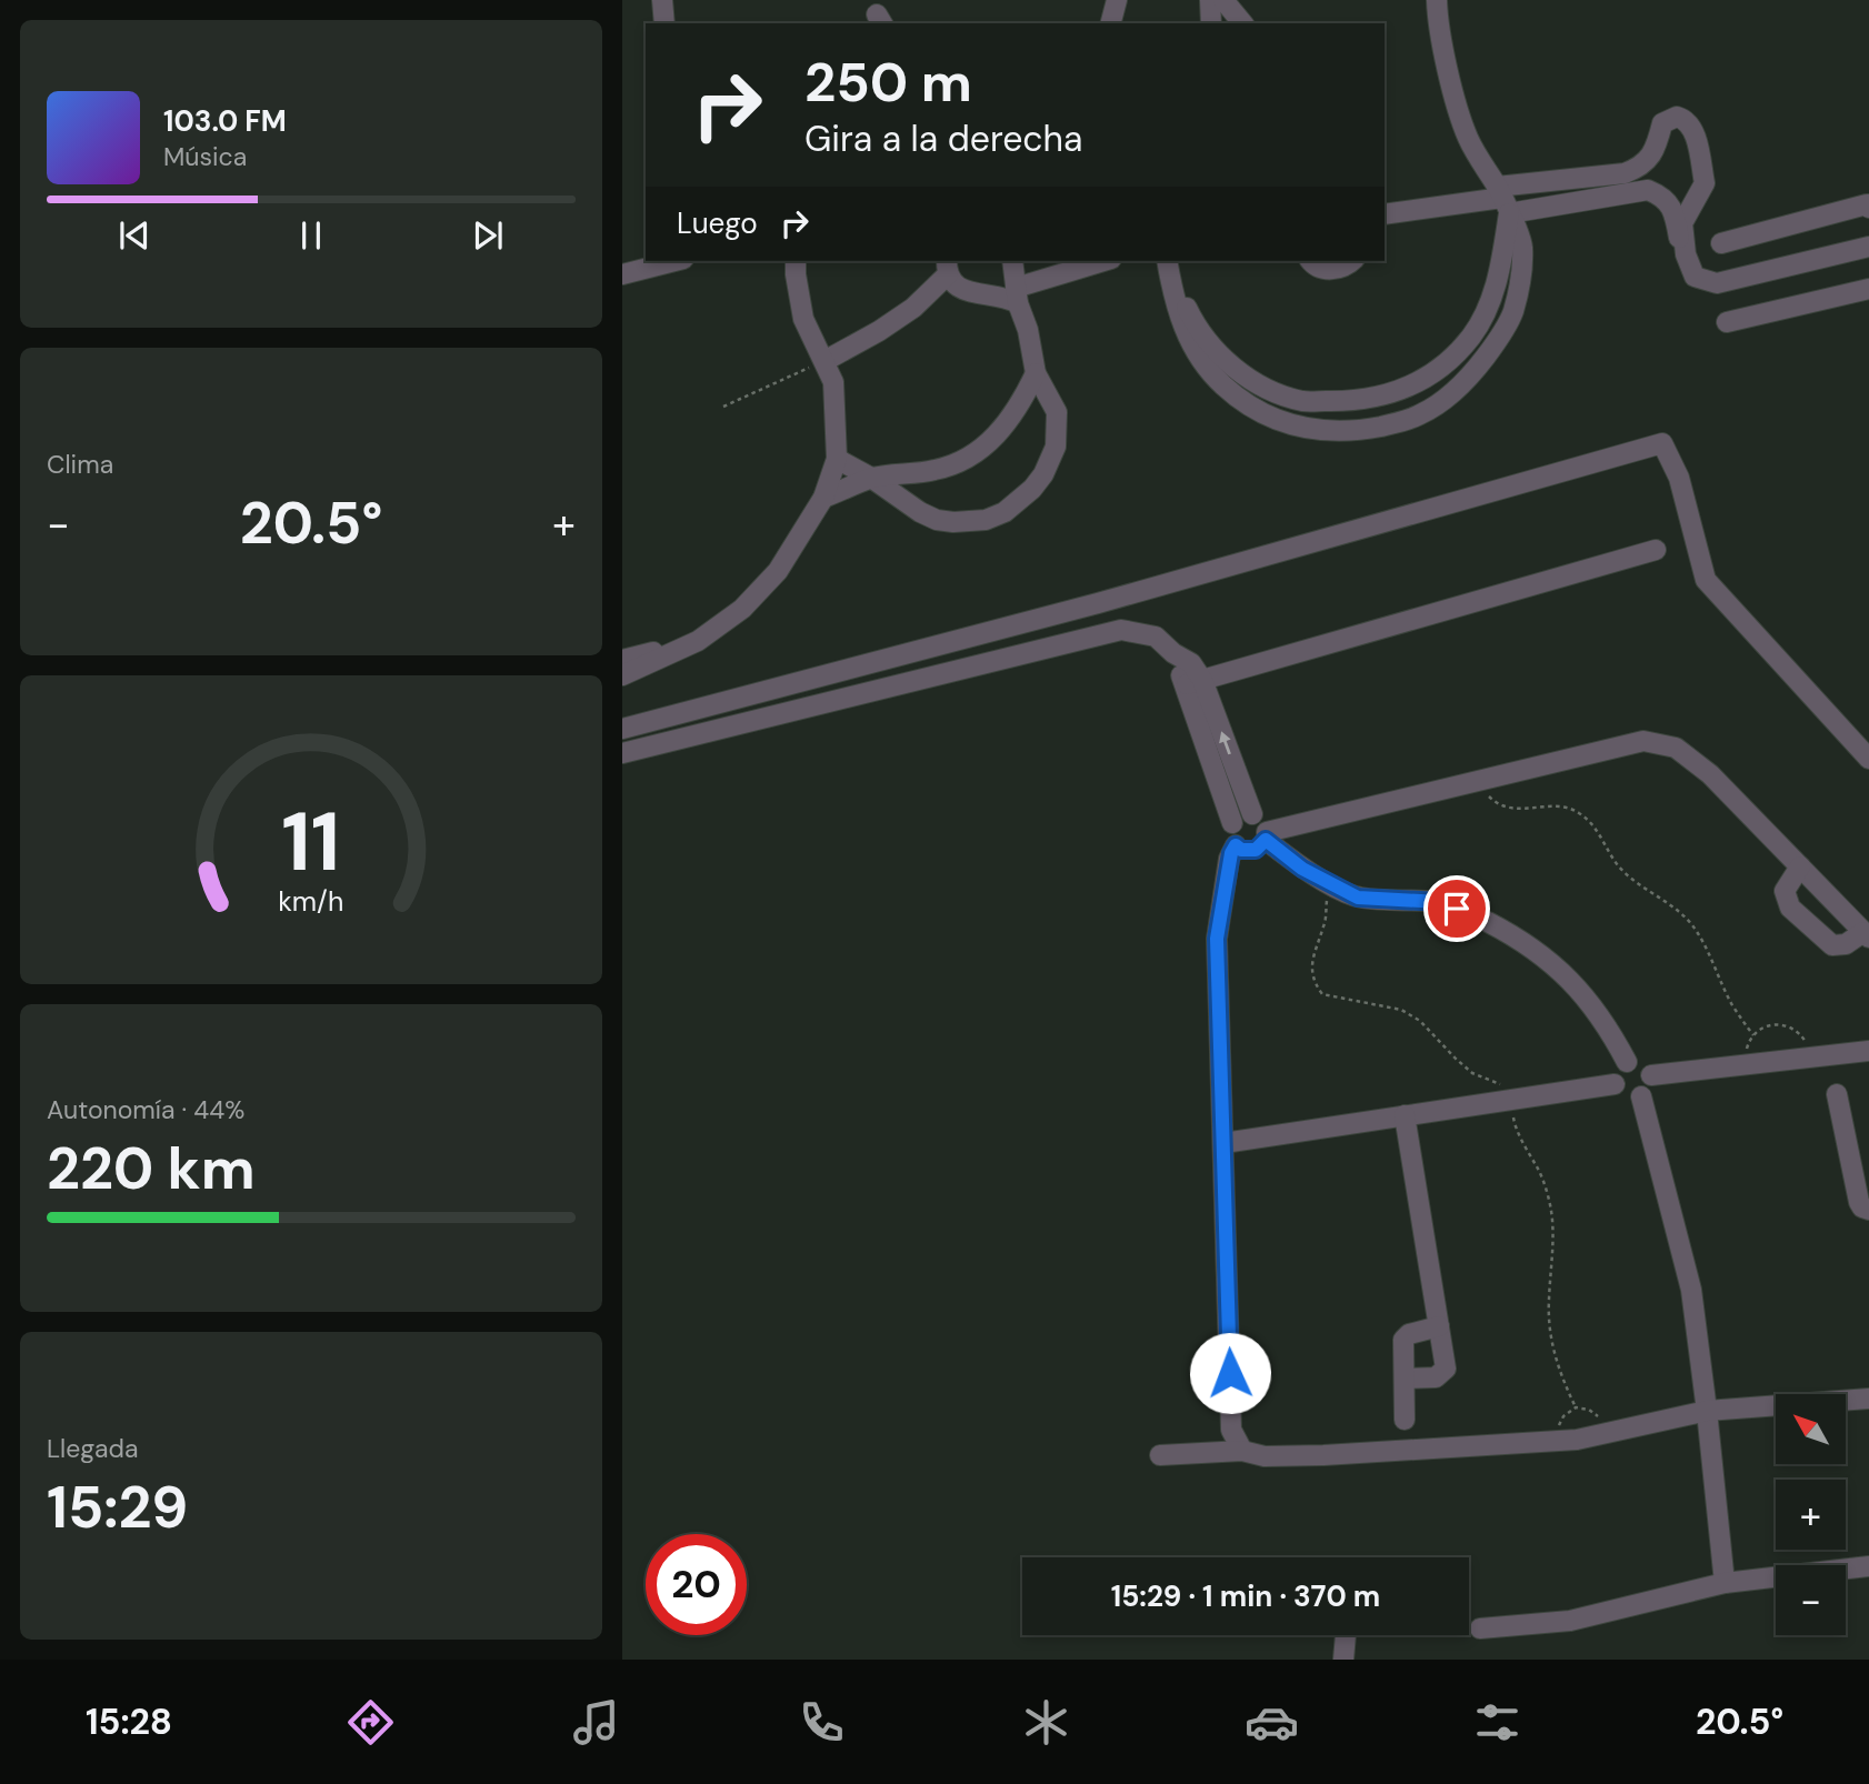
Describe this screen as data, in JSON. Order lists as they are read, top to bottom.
{
  "north": "top left",
  "page": {
    "turn": ["250 m", "Gira a la derecha"],
    "song": ["103.0 FM", "Música"],
    "then": "Luego",
    "tile": [
      "Clima",
      ["Autonomía · 44%", "220 km"],
      ["Llegada", "15:29"]
    ],
    "heat": ["−", "20.5°", "+"],
    "map_buttons": ["+", "−"],
    "limit": "20",
    "trip": "15:29 · 1 min · 370 m",
    "tabs": ["15:28", "20.5°"],
    "gauge": ["11", "km/h"]
  }
}
